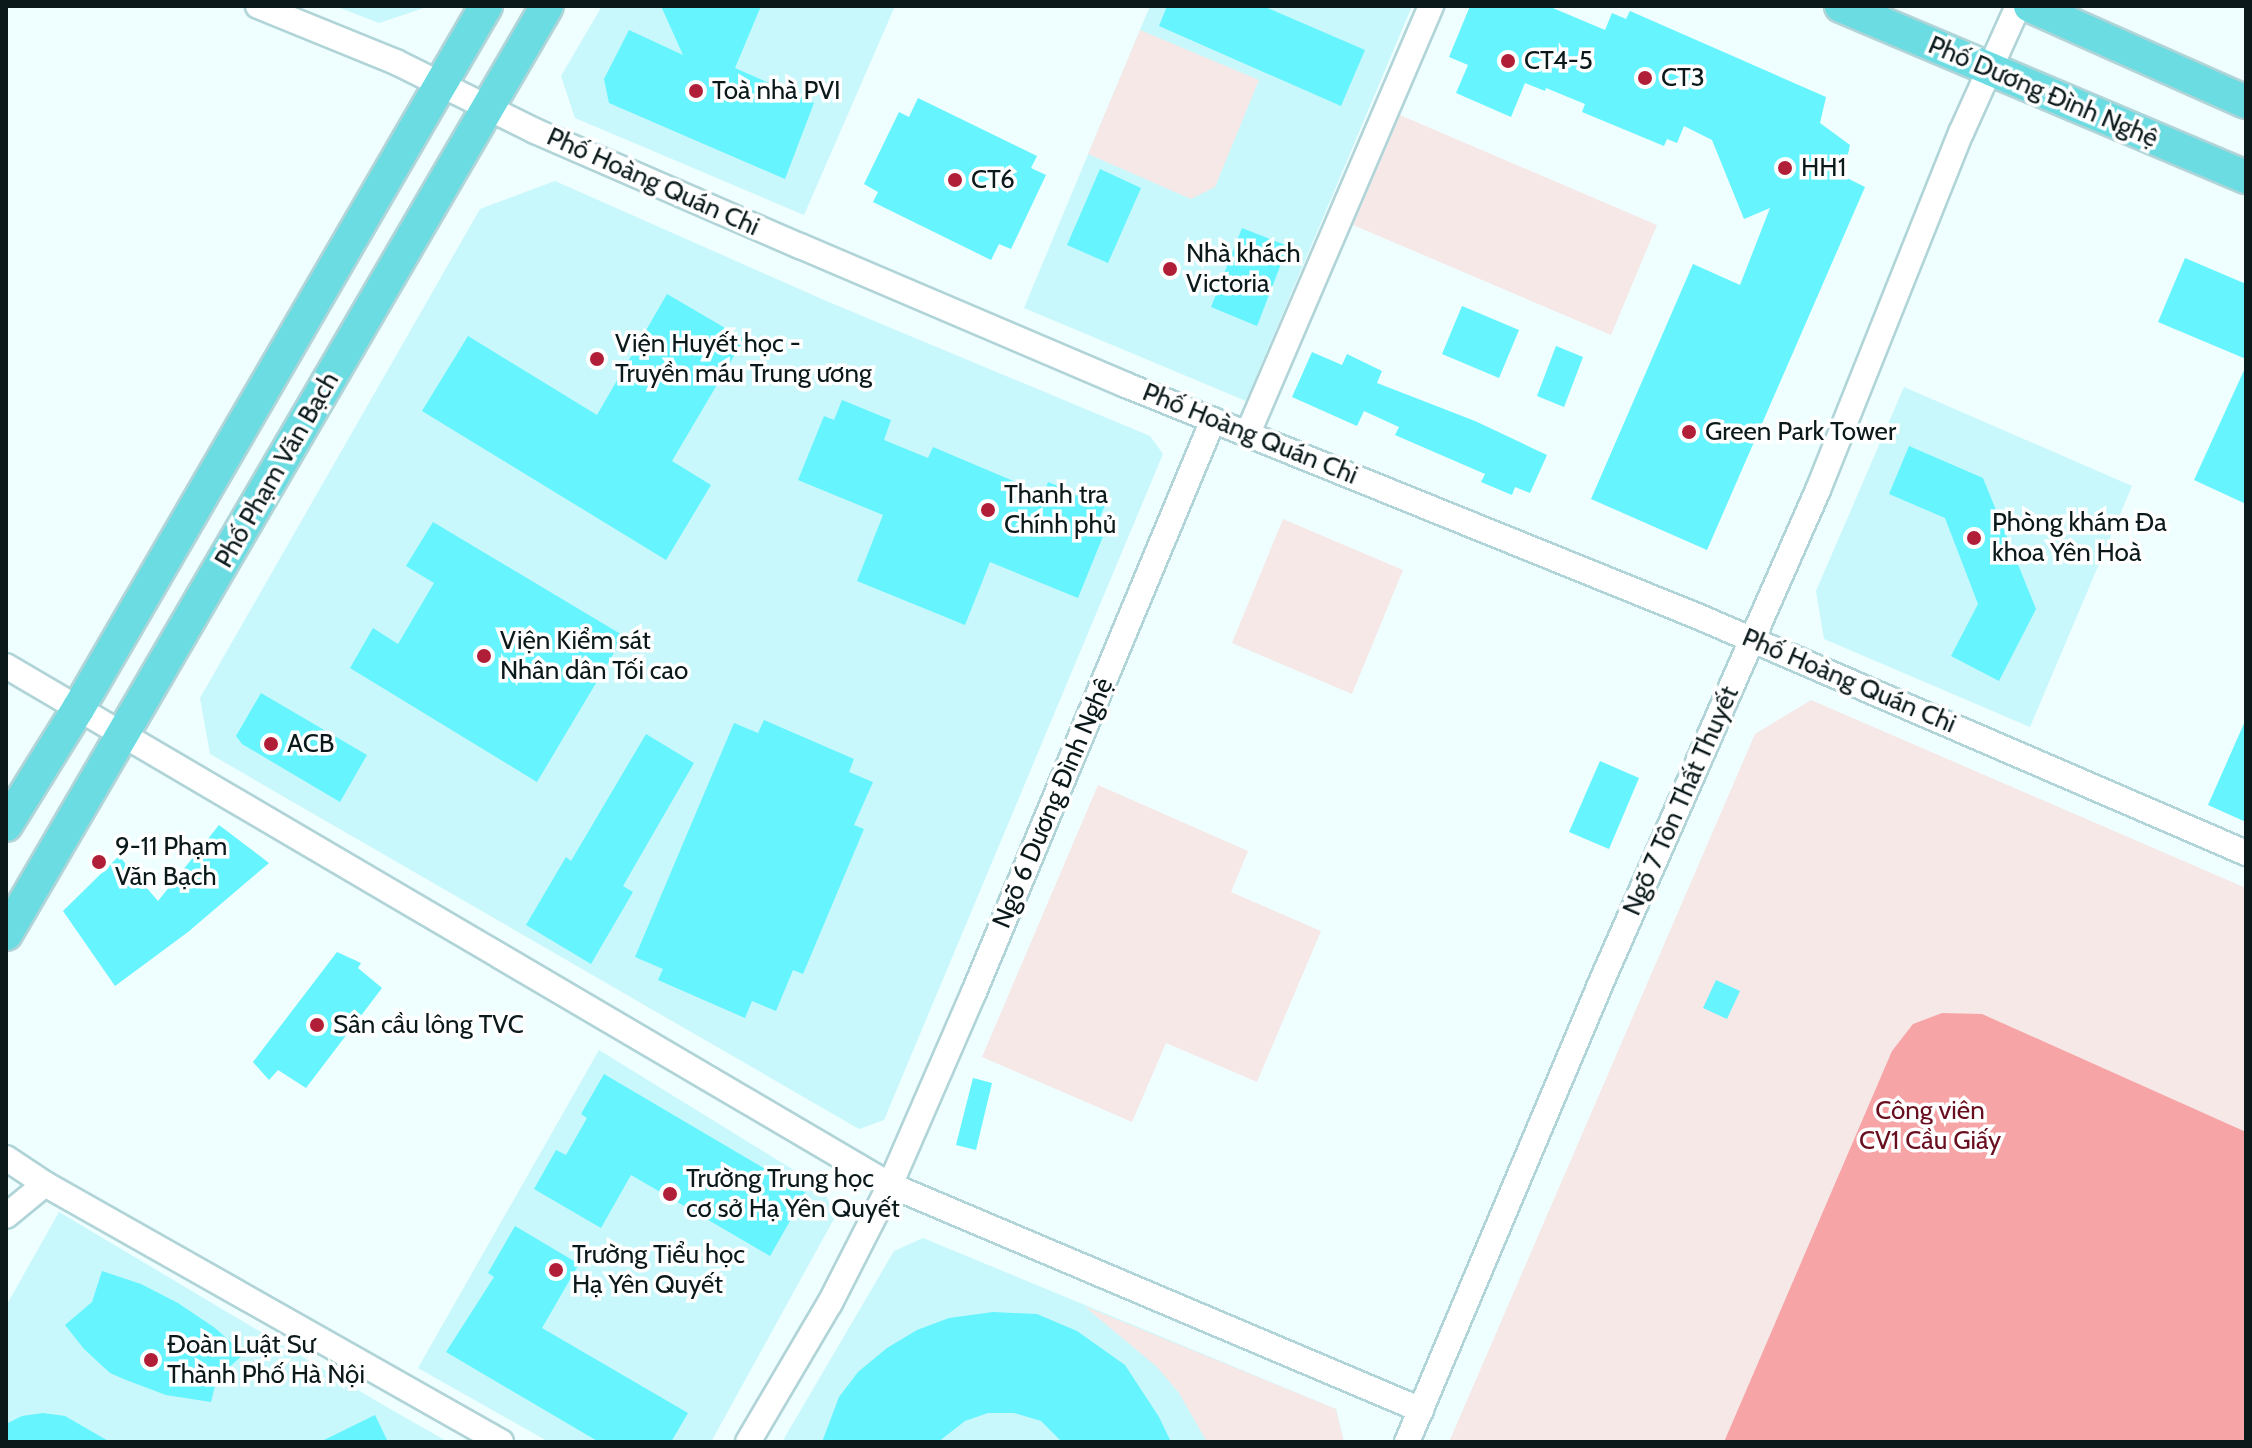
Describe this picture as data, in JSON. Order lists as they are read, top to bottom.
{
  "streets": {
    "main road": ["Phố Dương Đình Nghệ", "Phố Phạm Văn Bạch"],
    "street": ["Phố Hoàng Quán Chi", "Ngõ 7 Tôn Thất Thuyết", "Ngõ 6 Dương Đình Nghệ"]
  },
  "crossings": [
    ["Phố Dương Đình Nghệ", "Ngõ 7 Tôn Thất Thuyết"],
    ["Phố Hoàng Quán Chi", "Phố Phạm Văn Bạch"],
    ["Phố Hoàng Quán Chi", "Ngõ 7 Tôn Thất Thuyết"],
    ["Phố Hoàng Quán Chi", "Ngõ 6 Dương Đình Nghệ"]
  ],
  "parks": ["Công viên CV1 Cầu Giấy"],
  "places": [
    "CT4-5",
    "CT3",
    "Toà nhà PVI",
    "HH1",
    "CT6",
    "Nhà khách Victoria",
    "Viện Huyết học - Truyền máu Trung ương",
    "Green Park Tower",
    "Thanh tra Chính phủ",
    "Phòng khám Đa khoa Yên Hoà",
    "Viện Kiểm sát Nhân dân Tối cao",
    "ACB",
    "9-11 Phạm Văn Bạch",
    "Sân cầu lông TVC",
    "Trường Trung học cơ sở Hạ Yên Quyết",
    "Trường Tiểu học Hạ Yên Quyết",
    "Đoàn Luật Sư Thành Phố Hà Nội"
  ]
}
